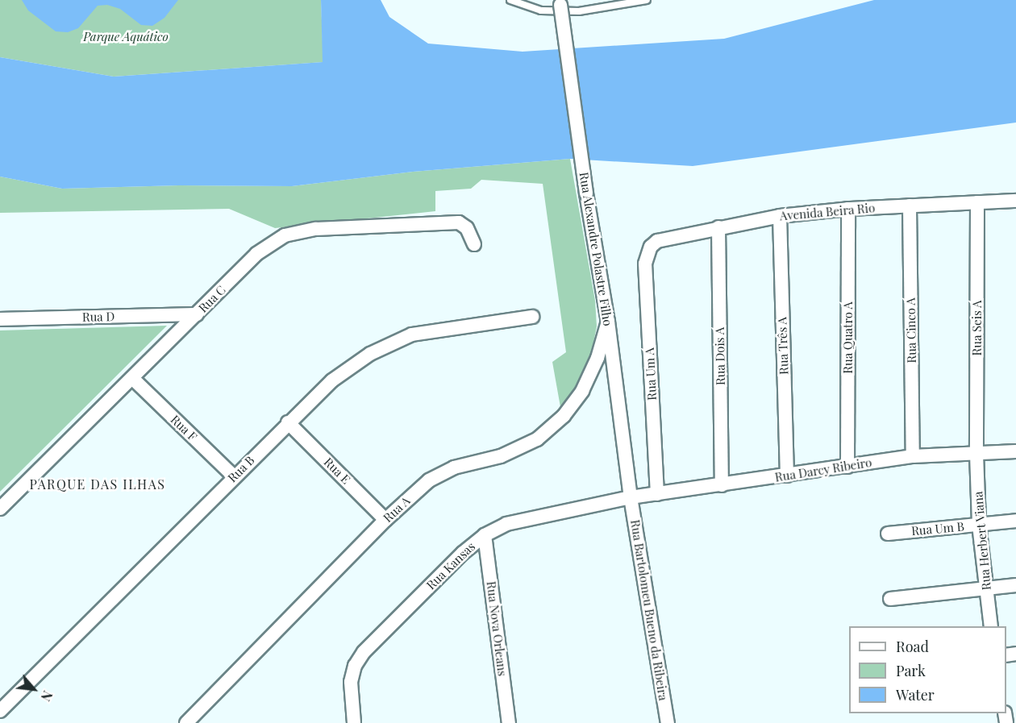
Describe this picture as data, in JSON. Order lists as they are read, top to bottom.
{
  "streets": {
    "street": [
      "Avenida Beira Rio",
      "Rua Alexandre Polastre Filho",
      "Rua C",
      "Rua D",
      "Rua Seis A",
      "Rua Cinco A",
      "Rua Quatro A",
      "Rua Três A",
      "Rua Dois A",
      "Rua Um A",
      "Rua F",
      "Rua B",
      "Rua Darcy Ribeiro",
      "Rua E",
      "Rua A",
      "Rua Um B",
      "Rua Herbert Viana",
      "Rua Kansas",
      "Rua Bartolomeu Bueno da Ribeira",
      "Rua Nova Orleans"
    ]
  },
  "crossings": [
    ["Avenida Beira Rio", "Rua Seis A"],
    ["Avenida Beira Rio", "Rua Cinco A"],
    ["Avenida Beira Rio", "Rua Quatro A"],
    ["Avenida Beira Rio", "Rua Três A"],
    ["Avenida Beira Rio", "Rua Dois A"],
    ["Avenida Beira Rio", "Rua Um A"],
    ["Rua Alexandre Polastre Filho", "Rua Darcy Ribeiro"],
    ["Rua Alexandre Polastre Filho", "Rua A"],
    ["Rua Alexandre Polastre Filho", "Rua Kansas"],
    ["Rua Alexandre Polastre Filho", "Rua Bartolomeu Bueno da Ribeira"],
    ["Rua C", "Rua D"],
    ["Rua C", "Rua F"],
    ["Rua Seis A", "Rua Darcy Ribeiro"],
    ["Rua Seis A", "Rua Herbert Viana"],
    ["Rua Cinco A", "Rua Darcy Ribeiro"],
    ["Rua Quatro A", "Rua Darcy Ribeiro"],
    ["Rua Três A", "Rua Darcy Ribeiro"],
    ["Rua Dois A", "Rua Darcy Ribeiro"],
    ["Rua Um A", "Rua Darcy Ribeiro"],
    ["Rua F", "Rua B"],
    ["Rua B", "Rua E"],
    ["Rua Darcy Ribeiro", "Rua Herbert Viana"],
    ["Rua Darcy Ribeiro", "Rua Kansas"],
    ["Rua Darcy Ribeiro", "Rua Bartolomeu Bueno da Ribeira"],
    ["Rua E", "Rua A"],
    ["Rua Um B", "Rua Herbert Viana"],
    ["Rua Kansas", "Rua Bartolomeu Bueno da Ribeira"],
    ["Rua Kansas", "Rua Nova Orleans"]
  ],
  "districts": ["PARQUE DAS ILHAS"],
  "parks": ["Parque Aquático"],
  "legend": ["Road", "Park", "Water"],
  "north": "bottom right"
}
